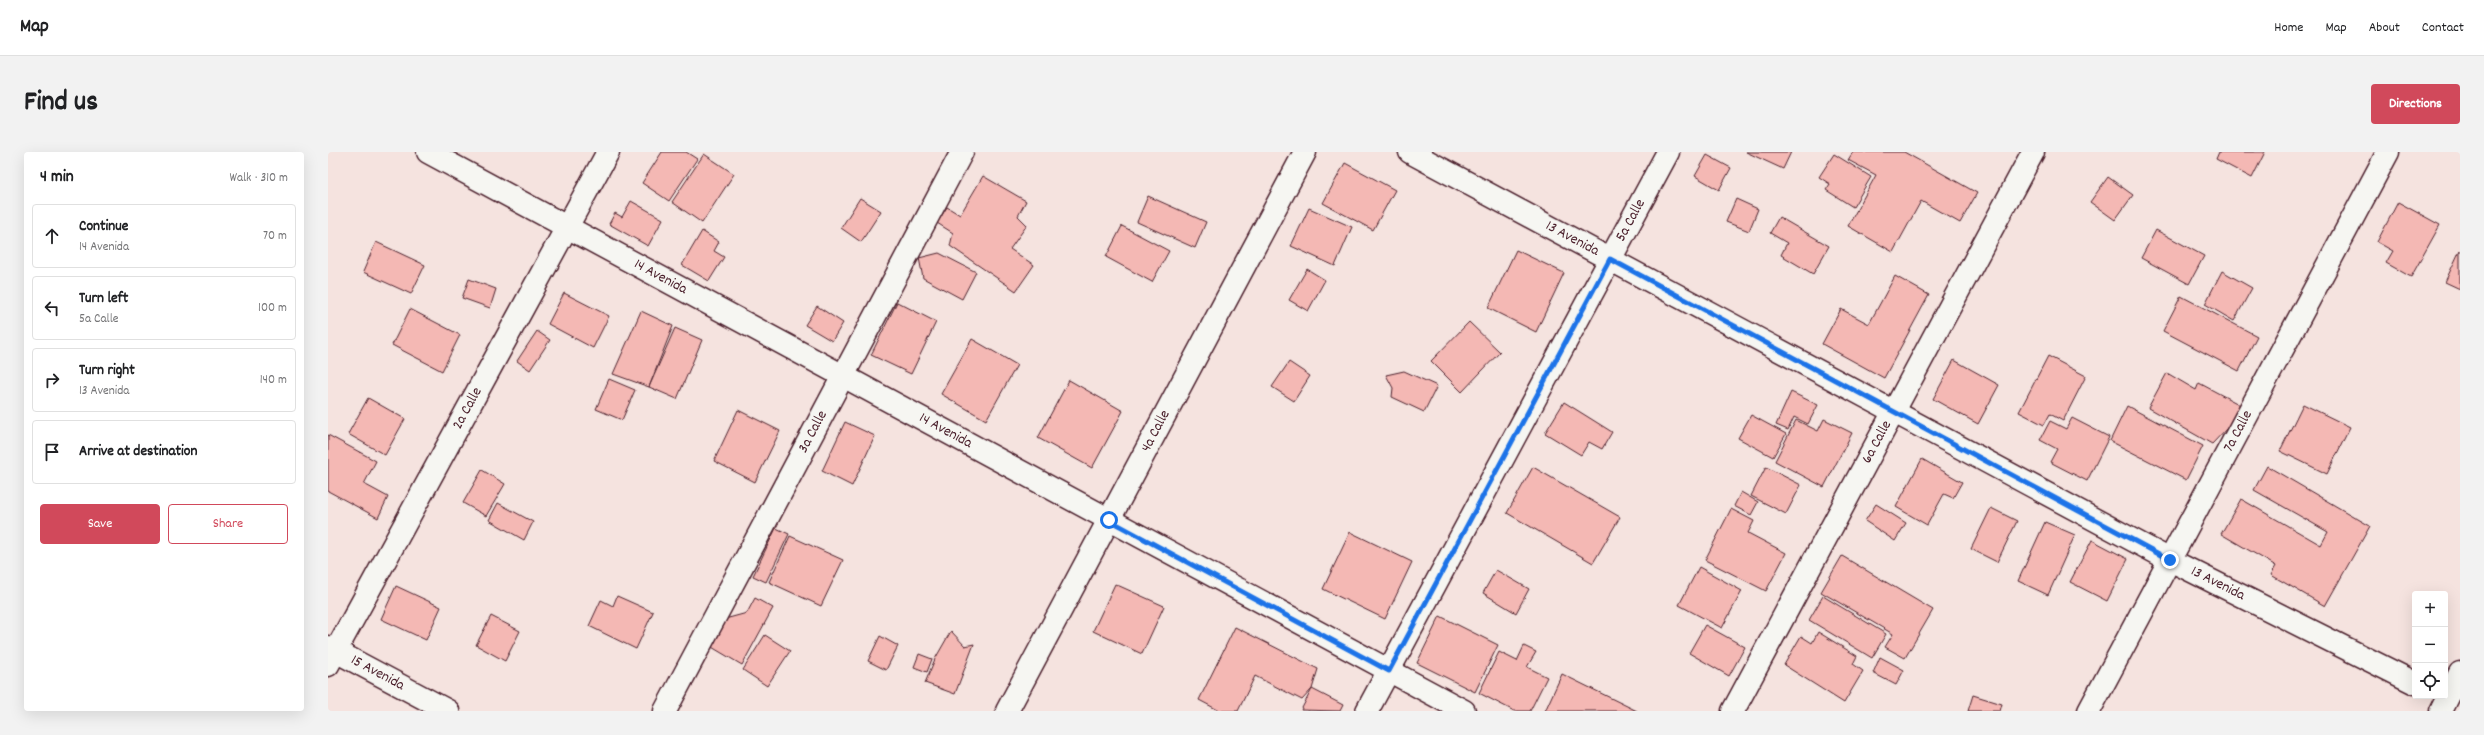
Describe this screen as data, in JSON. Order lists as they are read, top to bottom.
{
  "streets": {
    "street": [
      "5a Calle",
      "13 Avenida",
      "14 Avenida",
      "2a Calle",
      "3a Calle",
      "4a Calle",
      "7a Calle",
      "6a Calle",
      "15 Avenida"
    ]
  },
  "crossings": [
    ["5a Calle", "13 Avenida"],
    ["5a Calle", "14 Avenida"],
    ["13 Avenida", "7a Calle"],
    ["13 Avenida", "6a Calle"],
    ["14 Avenida", "2a Calle"],
    ["14 Avenida", "3a Calle"],
    ["14 Avenida", "4a Calle"],
    ["2a Calle", "15 Avenida"]
  ],
  "page": {
    "header": "Map",
    "nav": [
      "Home",
      "Map",
      "About",
      "Contact"
    ],
    "title": "Find us",
    "buttons": [
      "Directions",
      ["Save", "Share"]
    ],
    "heading": ["4 min", "Walk · 310 m"],
    "list": [
      ["Continue", "14 Avenida", "70 m"],
      ["Turn left", "5a Calle", "100 m"],
      ["Turn right", "13 Avenida", "140 m"],
      "Arrive at destination"
    ],
    "map_buttons": ["+", "−"]
  }
}
